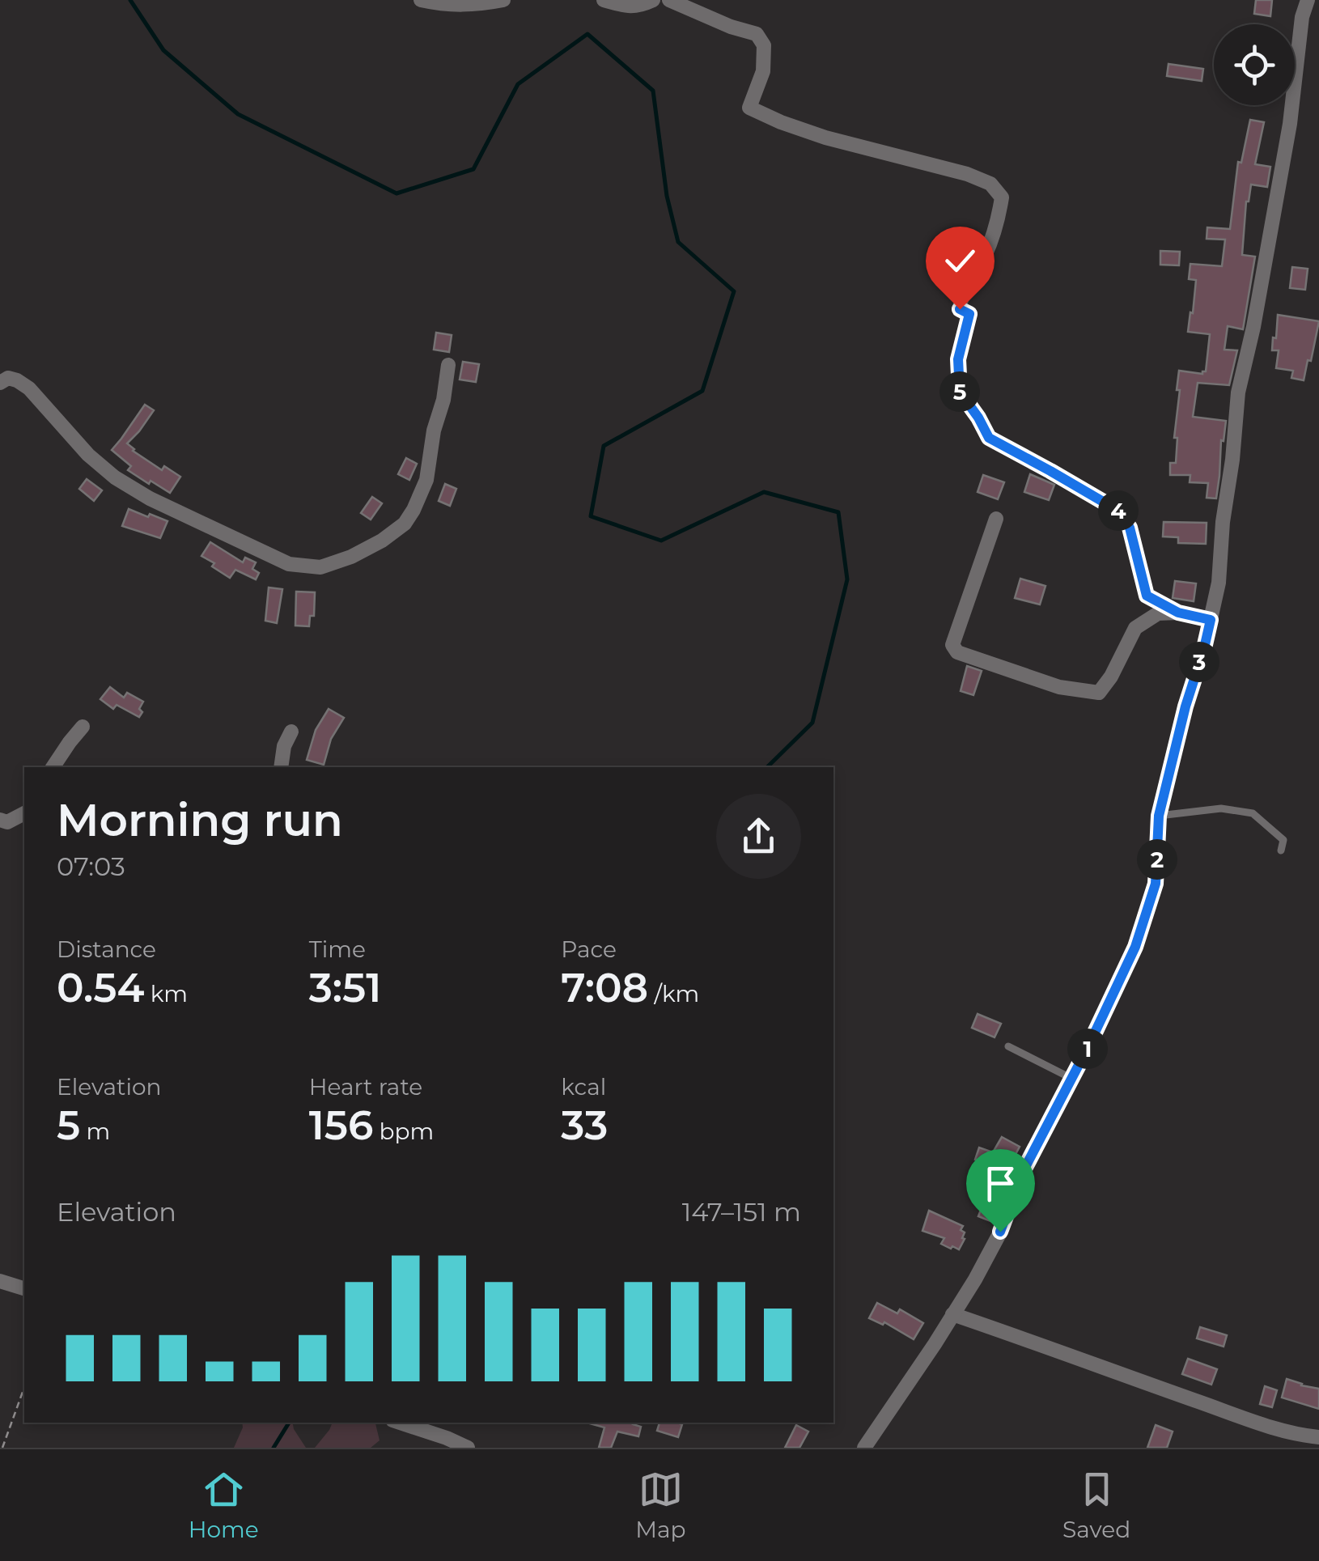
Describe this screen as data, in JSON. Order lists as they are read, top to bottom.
{
  "page": {
    "pins": [
      "5",
      "4",
      "3",
      "2",
      "1"
    ],
    "heading": ["Morning run", "07:03"],
    "stats": [
      ["Distance", "0.54 km"],
      ["Time", "3:51"],
      ["Pace", "7:08 /km"],
      ["Elevation", "5 m"],
      ["Heart rate", "156 bpm"],
      ["kcal", "33"]
    ],
    "chart": ["Elevation", "147–151 m"],
    "tabs": ["Home", "Map", "Saved"]
  }
}
